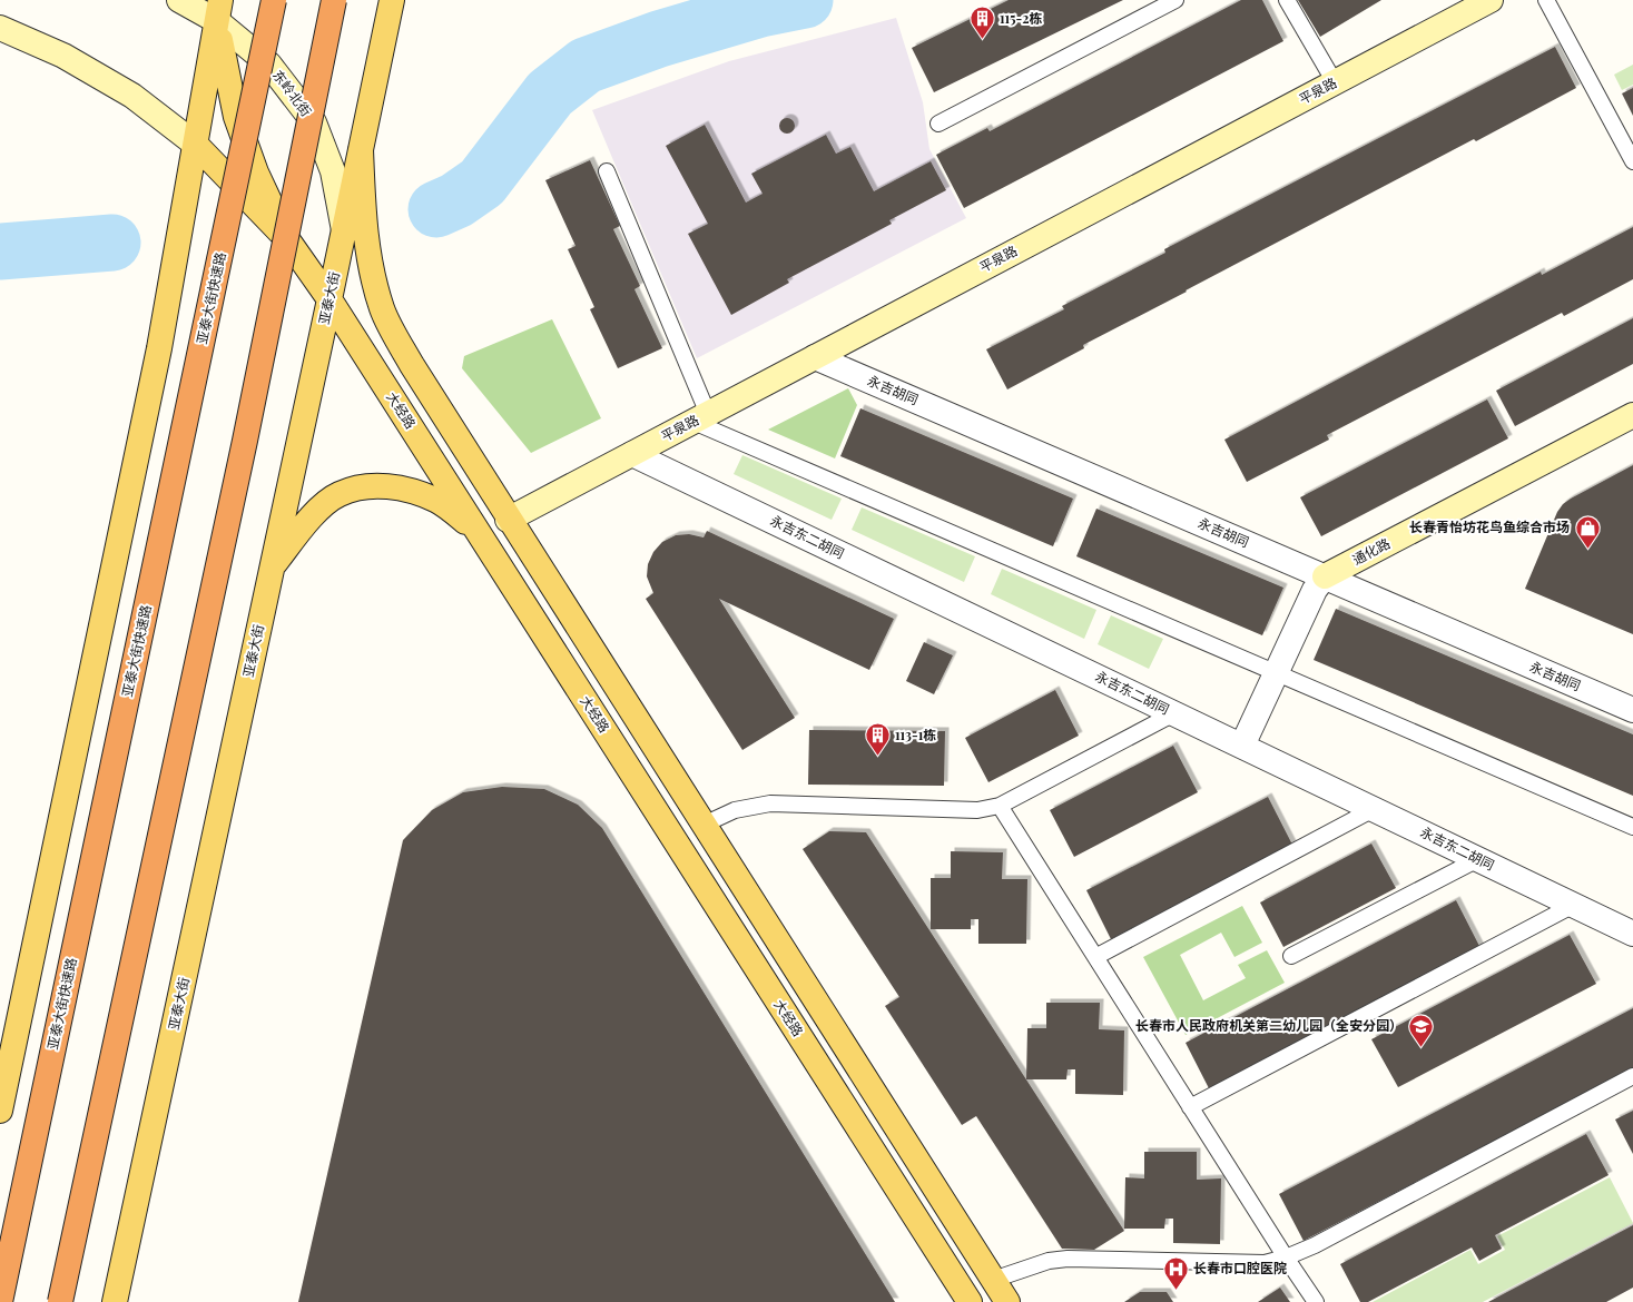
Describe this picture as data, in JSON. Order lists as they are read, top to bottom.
{
  "streets": {
    "highway": ["亚泰大街快速路"],
    "main road": ["亚泰大街", "大经路"],
    "street": [
      "平泉路",
      "东岭北街",
      "永吉胡同",
      "永吉东二胡同",
      "通化路"
    ]
  },
  "crossings": [
    ["平泉路", "永吉胡同"],
    ["平泉路", "永吉东二胡同"],
    ["东岭北街", "亚泰大街"],
    ["亚泰大街", "大经路"],
    ["永吉胡同", "通化路"],
    ["永吉东二胡同", "通化路"]
  ],
  "places": {
    "building": ["115-2栋", "113-1栋"],
    "shop": ["长春青怡坊花鸟鱼综合市场"],
    "school or university": ["长春市人民政府机关第二幼儿园（全安分园）"],
    "hospital": ["长春市口腔医院"]
  }
}
